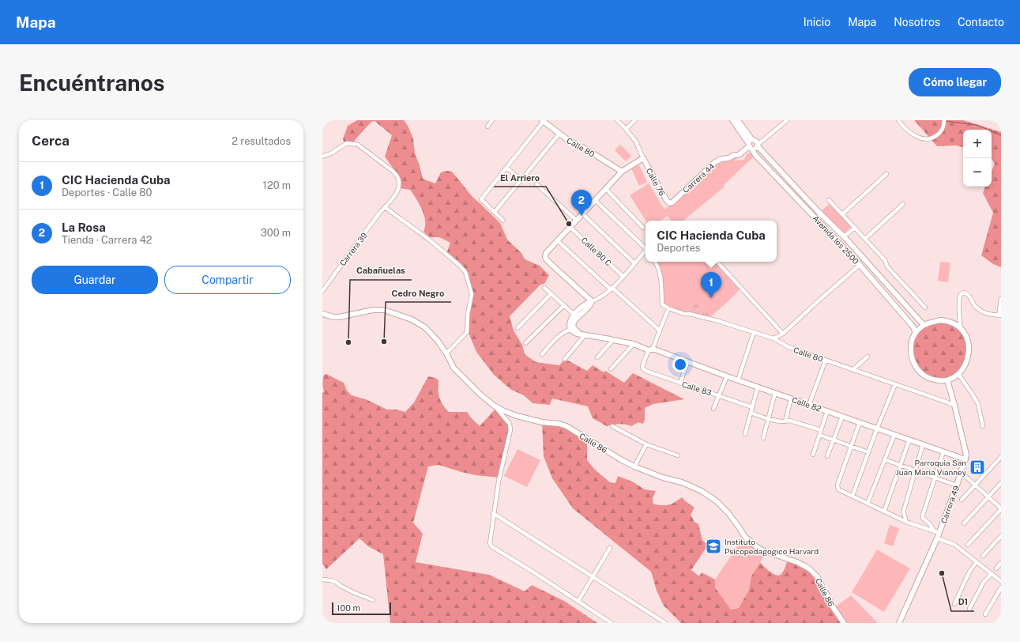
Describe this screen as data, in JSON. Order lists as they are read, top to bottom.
{
  "streets": {
    "main road": [
      "Calle 80",
      "Carrera 44",
      "Calle 76",
      "Avenida los 2500",
      "Calle 82",
      "Calle 86",
      "Carrera 49"
    ],
    "street": ["Carrera 39", "Calle 80 C", "Calle 83"]
  },
  "crossings": [
    ["Calle 80", "Carrera 49"],
    ["Carrera 44", "Calle 76"],
    ["Carrera 44", "Avenida los 2500"],
    ["Avenida los 2500", "Carrera 49"],
    ["Calle 83", "Calle 82"],
    ["Calle 82", "Carrera 49"]
  ],
  "places": {
    "other": [
      "El Arriero",
      "Cedro Negro",
      "Cabañuelas",
      "D1"
    ],
    "building": ["Parroquia San Juan Maria Vianney"],
    "school or university": ["Instituto Psicopedagogico Harvard"]
  },
  "scale_bar": "100 m",
  "page": {
    "header": "Mapa",
    "nav": [
      "Inicio",
      "Mapa",
      "Nosotros",
      "Contacto"
    ],
    "buttons": [
      "Cómo llegar",
      ["Guardar", "Compartir"]
    ],
    "title": "Encuéntranos",
    "heading": ["Cerca", "2 resultados"],
    "map_buttons": ["+", "−"],
    "list": [
      {
        "mark": "1",
        "name": "CIC Hacienda Cuba",
        "note": "Deportes · Calle 80",
        "value": "120 m"
      },
      {
        "mark": "2",
        "name": "La Rosa",
        "note": "Tienda · Carrera 42",
        "value": "300 m"
      }
    ],
    "pins": ["2", "1"],
    "popup": ["CIC Hacienda Cuba", "Deportes"],
    "scale": "100 m"
  }
}
